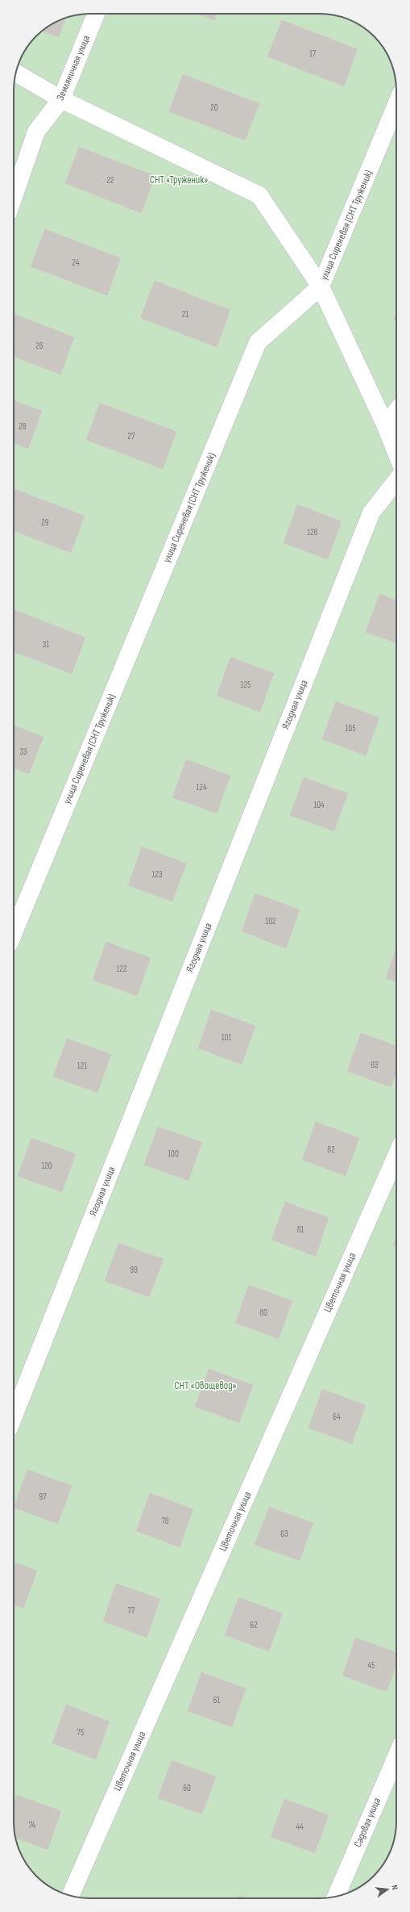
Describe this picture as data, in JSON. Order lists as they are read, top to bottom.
{
  "streets": {
    "street": [
      "Земляничная улица",
      "улица Сиреневая (СНТ Труженик)",
      "Ягодная улица",
      "Цветочная улица",
      "Садовая улица"
    ]
  },
  "parks": ["СНТ «Труженик»", "СНТ «Овощевод»"],
  "house_numbers": [
    "17",
    "20",
    "22",
    "24",
    "21",
    "26",
    "28",
    "27",
    "29",
    "126",
    "31",
    "125",
    "105",
    "33",
    "124",
    "104",
    "123",
    "102",
    "122",
    "101",
    "83",
    "121",
    "82",
    "100",
    "120",
    "81",
    "99",
    "80",
    "64",
    "97",
    "78",
    "63",
    "77",
    "62",
    "45",
    "61",
    "75",
    "60",
    "74",
    "44"
  ],
  "north": "right"
}
